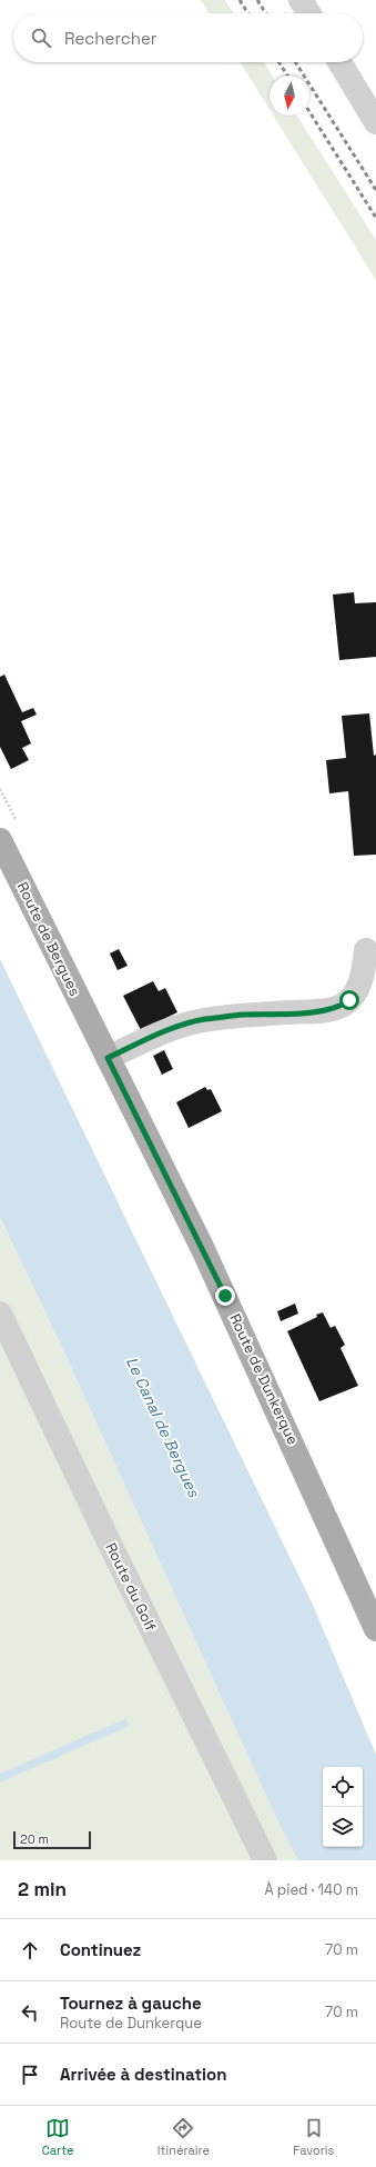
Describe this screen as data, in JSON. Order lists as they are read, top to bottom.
{
  "streets": {
    "main road": ["Route de Bergues", "Route de Dunkerque"],
    "street": ["Route du Golf"]
  },
  "crossings": [
    ["Route de Bergues", "Route de Dunkerque"]
  ],
  "water": ["Le Canal de Bergues"],
  "scale_bar": "20 m",
  "north": "bottom",
  "page": {
    "search": "Rechercher",
    "scale": "20 m",
    "heading": ["2 min", "À pied · 140 m"],
    "list": [
      ["Continuez", "70 m"],
      ["Tournez à gauche", "Route de Dunkerque", "70 m"],
      "Arrivée à destination"
    ],
    "nav": ["Carte", "Itinéraire", "Favoris"]
  }
}
